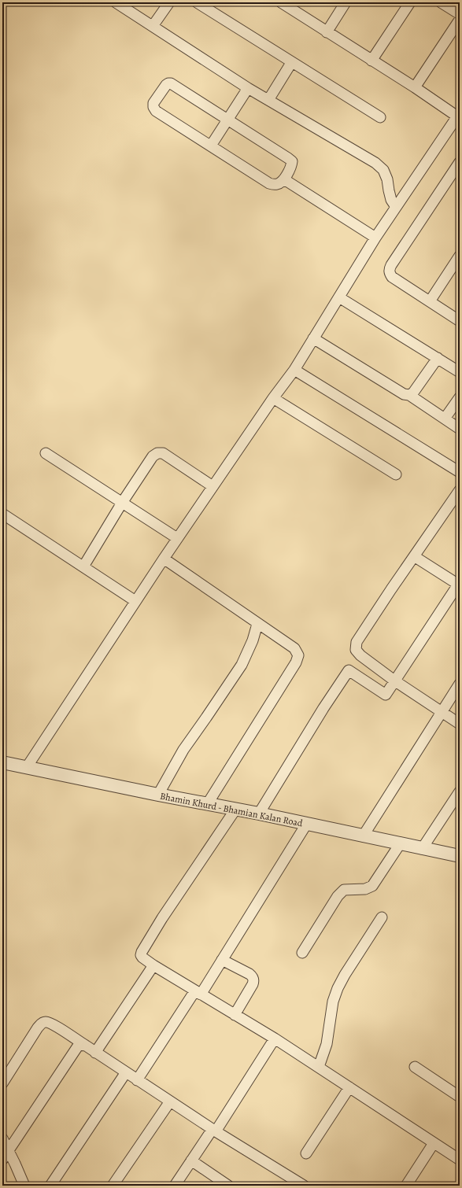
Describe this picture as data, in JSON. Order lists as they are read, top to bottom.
{
  "streets": {
    "street": ["Bhamin Khurd - Bhamian Kalan Road"]
  }
}
